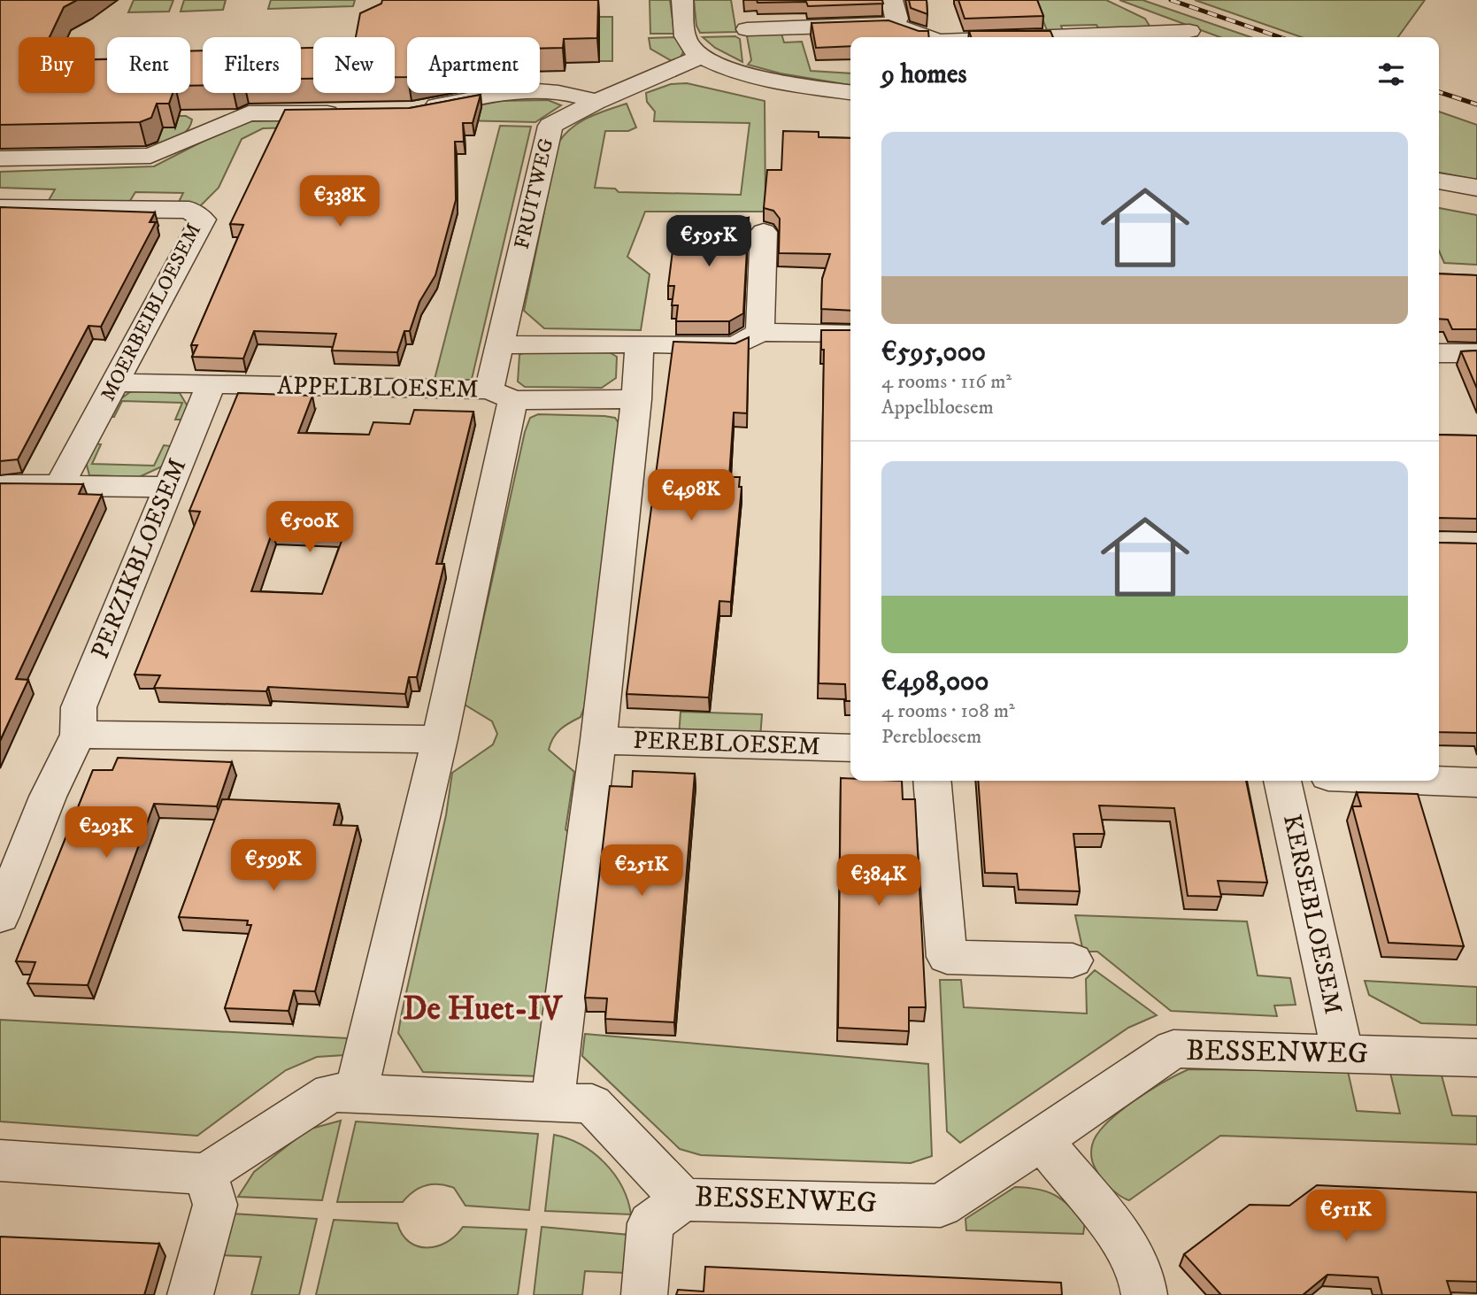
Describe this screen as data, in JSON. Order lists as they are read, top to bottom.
{
  "streets": {
    "street": [
      "FRUITWEG",
      "MOERBEIBLOESEM",
      "APPELBLOESEM",
      "PERZIKBLOESEM",
      "PEREBLOESEM",
      "KERSEBLOESEM",
      "BESSENWEG"
    ]
  },
  "crossings": [
    ["FRUITWEG", "APPELBLOESEM"],
    ["MOERBEIBLOESEM", "APPELBLOESEM"],
    ["APPELBLOESEM", "PERZIKBLOESEM"],
    ["APPELBLOESEM", "PEREBLOESEM"],
    ["PEREBLOESEM", "BESSENWEG"],
    ["KERSEBLOESEM", "BESSENWEG"]
  ],
  "districts": ["De Huet-IV"],
  "page": {
    "chip": [
      "Buy",
      "Rent",
      "Filters",
      "New",
      "Apartment"
    ],
    "heading": "9 homes",
    "list": [
      {
        "name": "€595,000",
        "note": "4 rooms · 116 m² · Appelbloesem"
      },
      {
        "name": "€498,000",
        "note": "4 rooms · 108 m² · Perebloesem"
      }
    ],
    "price": [
      "€338K",
      "€595K",
      "€498K",
      "€500K",
      "€293K",
      "€599K",
      "€251K",
      "€384K",
      "€511K"
    ]
  }
}
